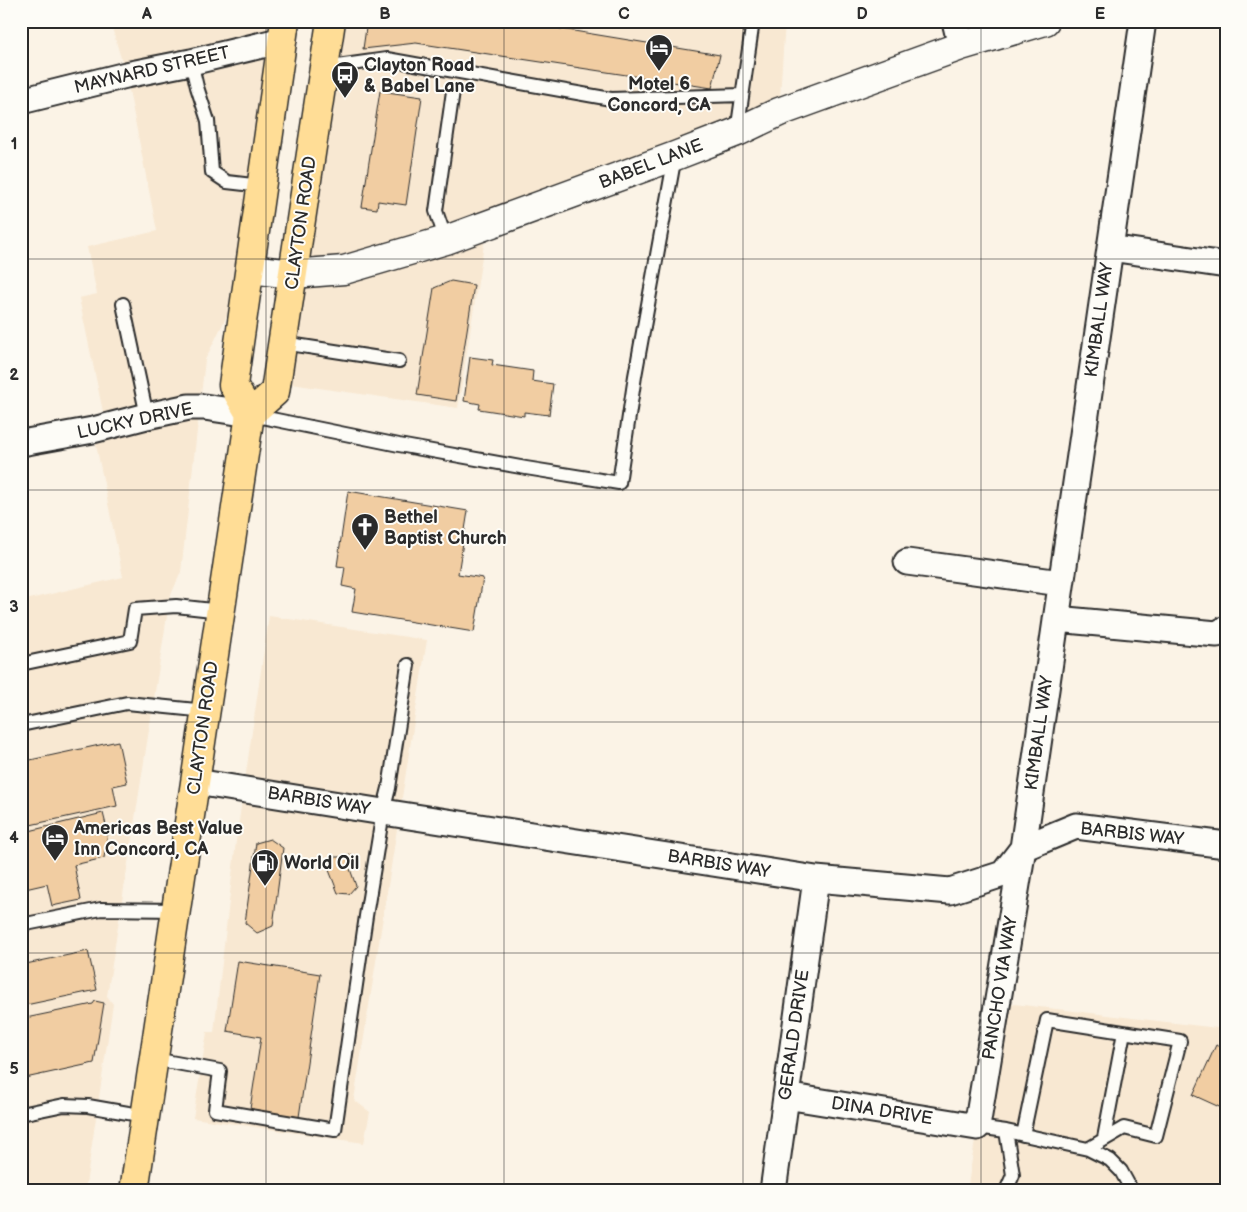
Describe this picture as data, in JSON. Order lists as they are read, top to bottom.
{
  "streets": {
    "main road": ["CLAYTON ROAD"],
    "street": [
      "MAYNARD STREET",
      "BABEL LANE",
      "KIMBALL WAY",
      "LUCKY DRIVE",
      "BARBIS WAY",
      "PANCHO VIA WAY",
      "GERALD DRIVE",
      "DINA DRIVE"
    ]
  },
  "crossings": [
    ["BABEL LANE", "CLAYTON ROAD"],
    ["CLAYTON ROAD", "LUCKY DRIVE"],
    ["CLAYTON ROAD", "BARBIS WAY"],
    ["KIMBALL WAY", "BARBIS WAY"],
    ["KIMBALL WAY", "PANCHO VIA WAY"],
    ["BARBIS WAY", "PANCHO VIA WAY"],
    ["BARBIS WAY", "GERALD DRIVE"],
    ["PANCHO VIA WAY", "DINA DRIVE"],
    ["GERALD DRIVE", "DINA DRIVE"]
  ],
  "places": {
    "hotel": ["Motel 6 Concord, CA", "Americas Best Value Inn Concord, CA"],
    "bus stop": ["Clayton Road & Babel Lane"],
    "church": ["Bethel Baptist Church"],
    "fuel station": ["World Oil"]
  },
  "grid": {
    "columns": [
      "A",
      "B",
      "C",
      "D",
      "E"
    ],
    "rows": [
      "1",
      "2",
      "3",
      "4",
      "5"
    ]
  }
}
